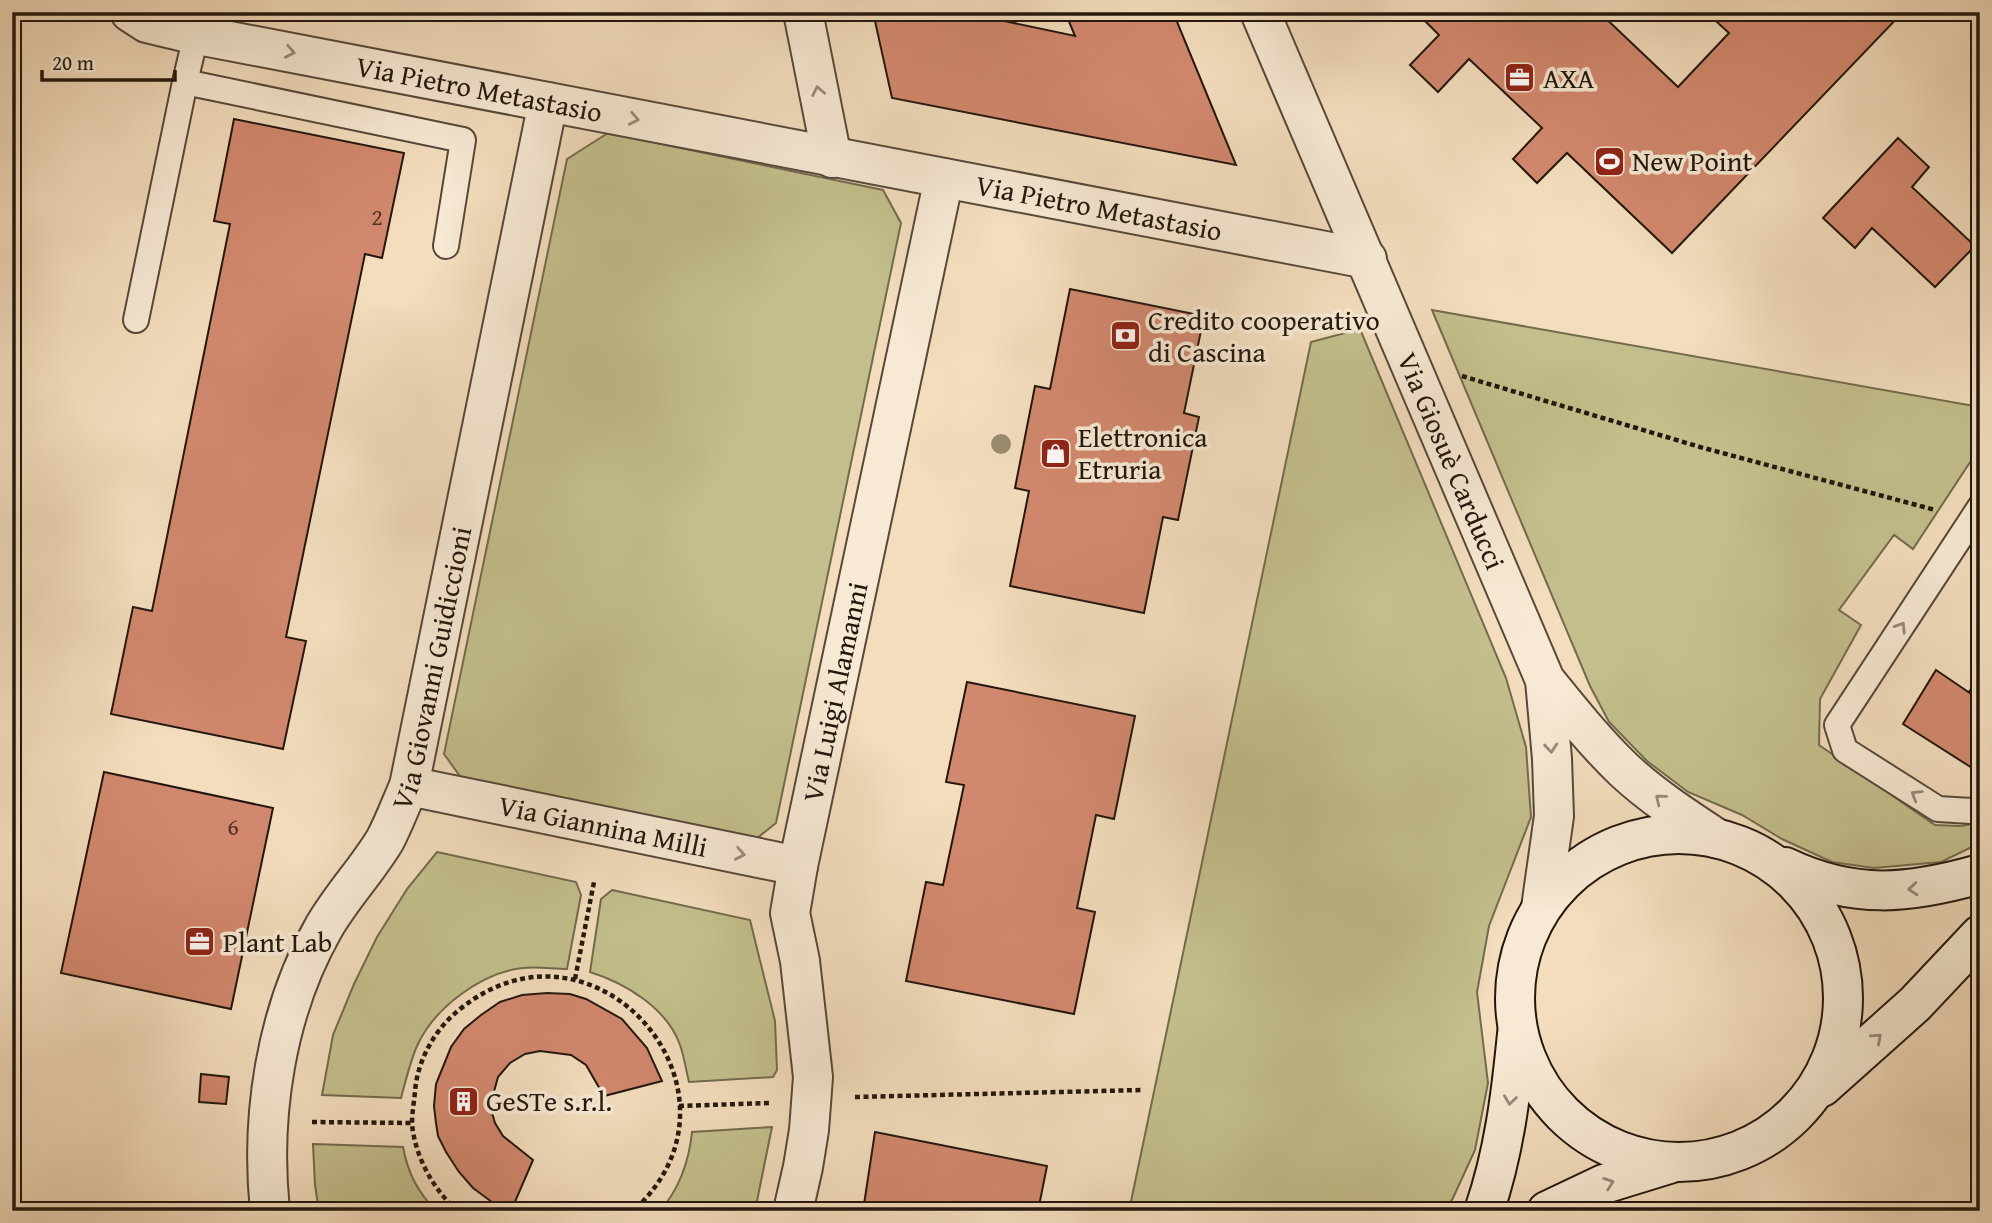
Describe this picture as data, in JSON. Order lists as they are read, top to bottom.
{
  "streets": {
    "street": [
      "Via Pietro Metastasio",
      "Via Giosuè Carducci",
      "Via Giovanni Guidiccioni",
      "Via Luigi Alamanni",
      "Via Giannina Milli"
    ]
  },
  "crossings": [
    ["Via Pietro Metastasio", "Via Giosuè Carducci"],
    ["Via Pietro Metastasio", "Via Giovanni Guidiccioni"],
    ["Via Pietro Metastasio", "Via Luigi Alamanni"],
    ["Via Giovanni Guidiccioni", "Via Giannina Milli"],
    ["Via Luigi Alamanni", "Via Giannina Milli"]
  ],
  "one_way": ["Via Pietro Metastasio", "Via Giannina Milli"],
  "places": {
    "office": ["AXA", "Plant Lab"],
    "sports": ["New Point"],
    "bank": ["Credito cooperativo di Cascina"],
    "shop": ["Elettronica Etruria"],
    "building": ["GeSTe s.r.l."]
  },
  "house_numbers": ["2", "6"],
  "scale_bar": "20 m"
}
